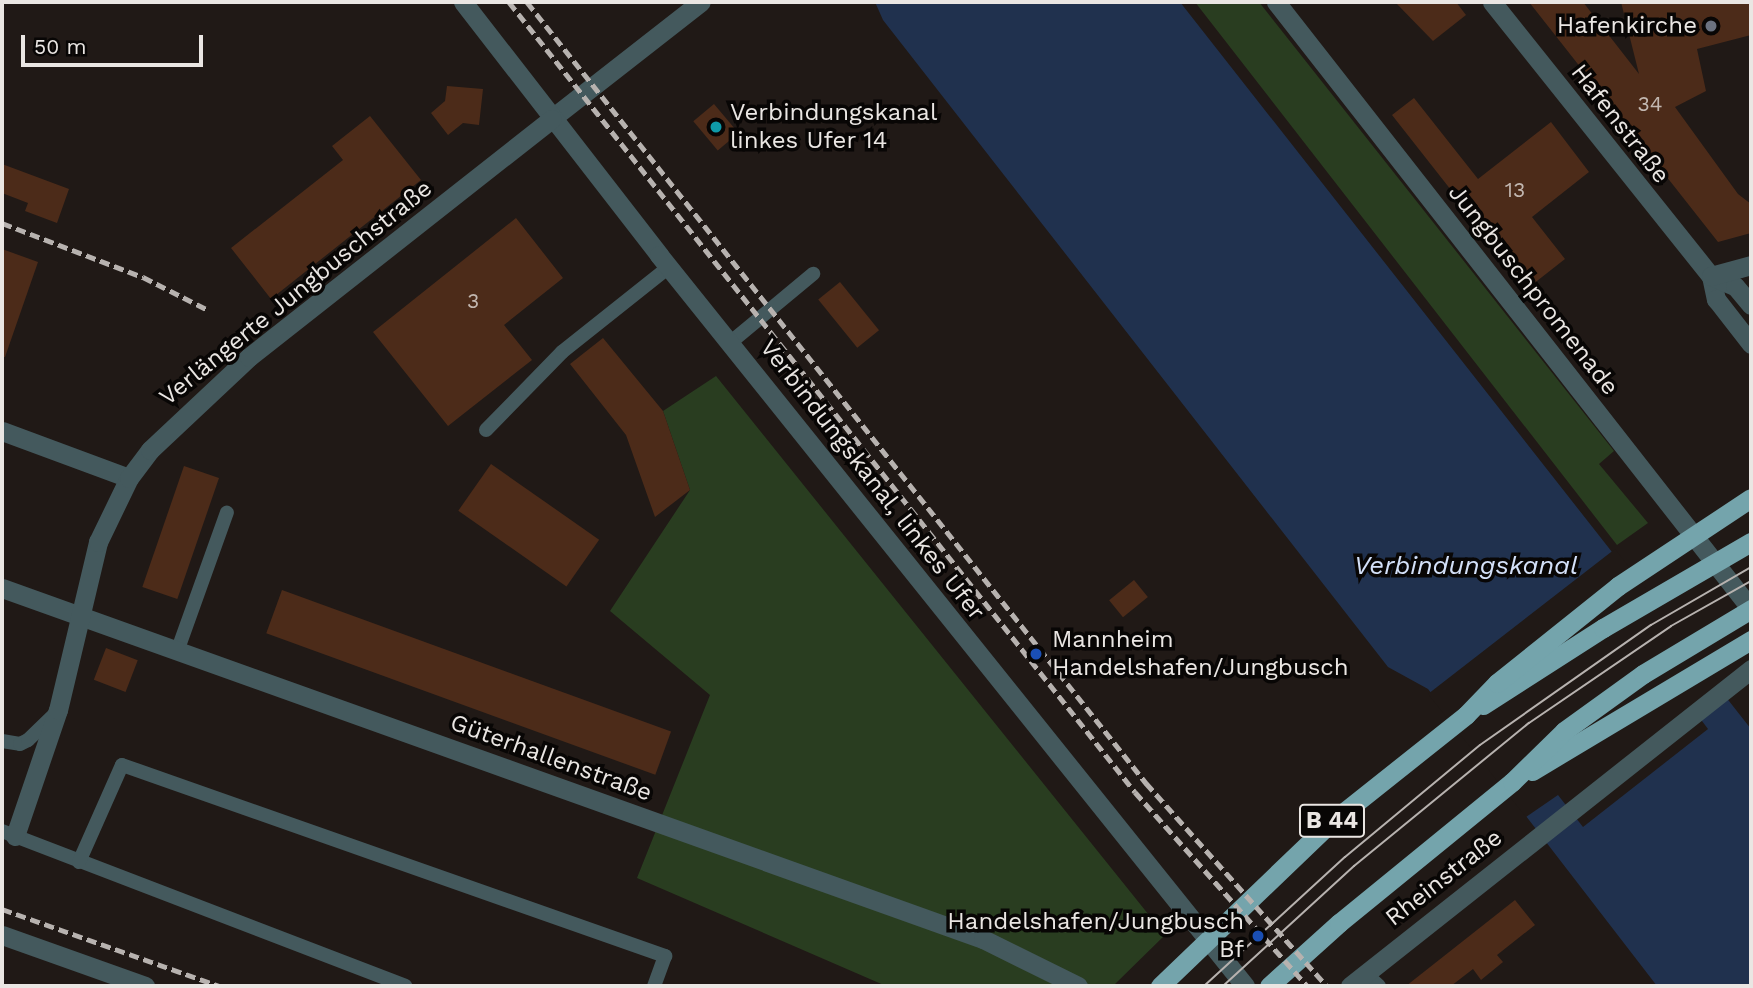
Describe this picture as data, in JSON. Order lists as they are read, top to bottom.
{
  "streets": {
    "highway": ["B 44"],
    "street": [
      "Hafenstraße",
      "Jungbuschpromenade",
      "Verlängerte Jungbuschstraße",
      "Verbindungskanal, linkes Ufer",
      "Güterhallenstraße",
      "Rheinstraße"
    ]
  },
  "crossings": [
    ["Verlängerte Jungbuschstraße", "Verbindungskanal, linkes Ufer"],
    ["Verlängerte Jungbuschstraße", "Güterhallenstraße"]
  ],
  "water": ["Verbindungskanal"],
  "places": [
    "Hafenkirche",
    "Verbindungskanal linkes Ufer 14",
    "Mannheim Handelshafen/Jungbusch",
    "Handelshafen/Jungbusch Bf"
  ],
  "house_numbers": ["34", "13", "3"],
  "scale_bar": "50 m"
}
